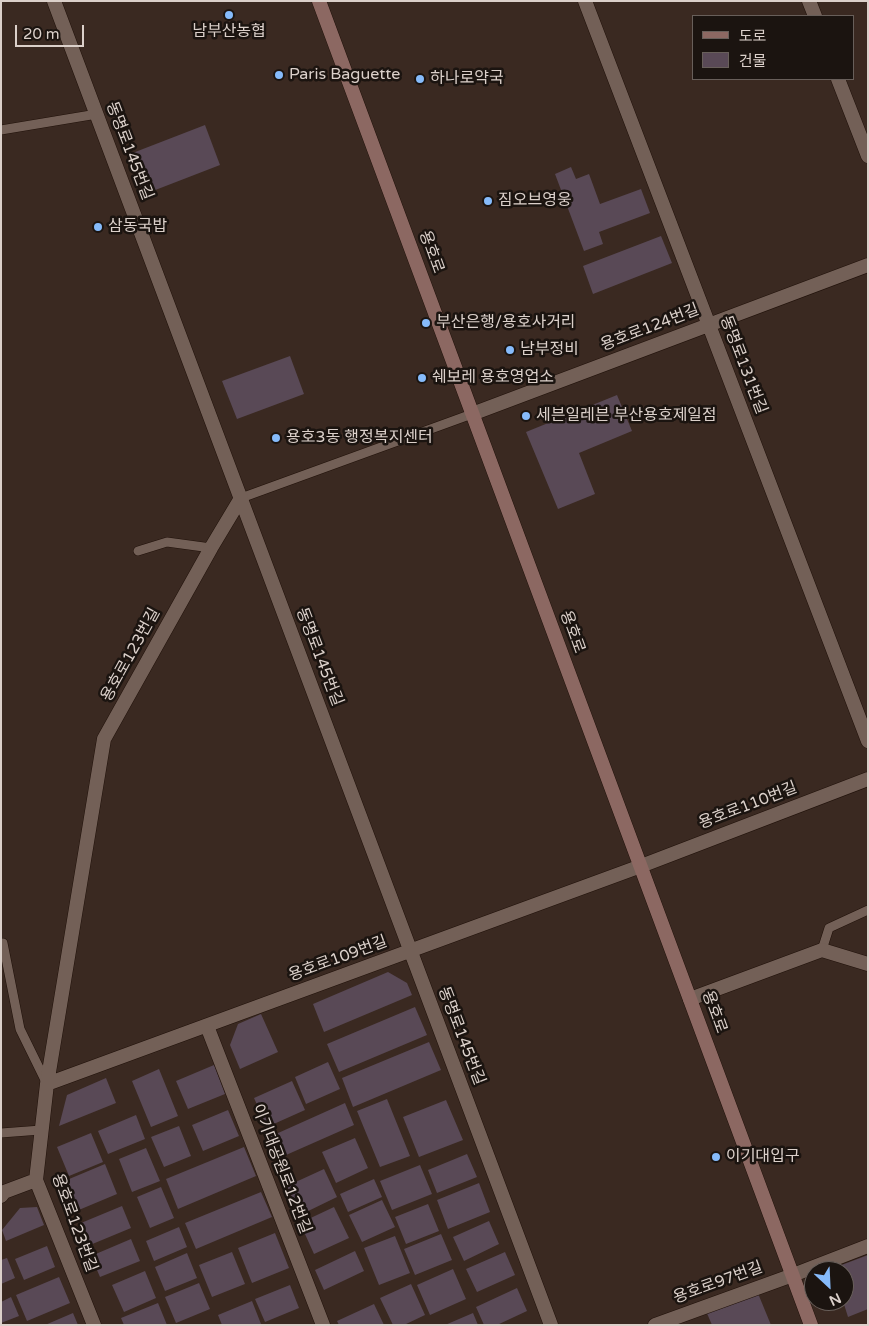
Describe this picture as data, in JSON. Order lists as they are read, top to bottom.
{
  "streets": {
    "main road": ["용호로"],
    "street": [
      "동명로145번길",
      "용호로124번길",
      "동명로131번길",
      "용호로123번길",
      "용호로110번길",
      "용호로109번길",
      "이기대공원로12번길",
      "용호로97번길"
    ]
  },
  "crossings": [
    ["동명로145번길", "용호로123번길"],
    ["동명로145번길", "용호로109번길"],
    ["용호로", "용호로124번길"],
    ["용호로", "용호로110번길"],
    ["용호로", "용호로109번길"],
    ["용호로", "용호로97번길"],
    ["용호로124번길", "동명로131번길"],
    ["용호로123번길", "용호로109번길"],
    ["용호로110번길", "용호로109번길"],
    ["용호로109번길", "이기대공원로12번길"]
  ],
  "places": [
    "남부산농협",
    "Paris Baguette",
    "하나로약국",
    "짐오브영웅",
    "삼동국밥",
    "부산은행/용호사거리",
    "남부정비",
    "쉐보레 용호영업소",
    "세븐일레븐 부산용호제일점",
    "용호3동 행정복지센터",
    "이기대입구"
  ],
  "legend": ["도로", "건물"],
  "scale_bar": "20 m",
  "north": "bottom right"
}
